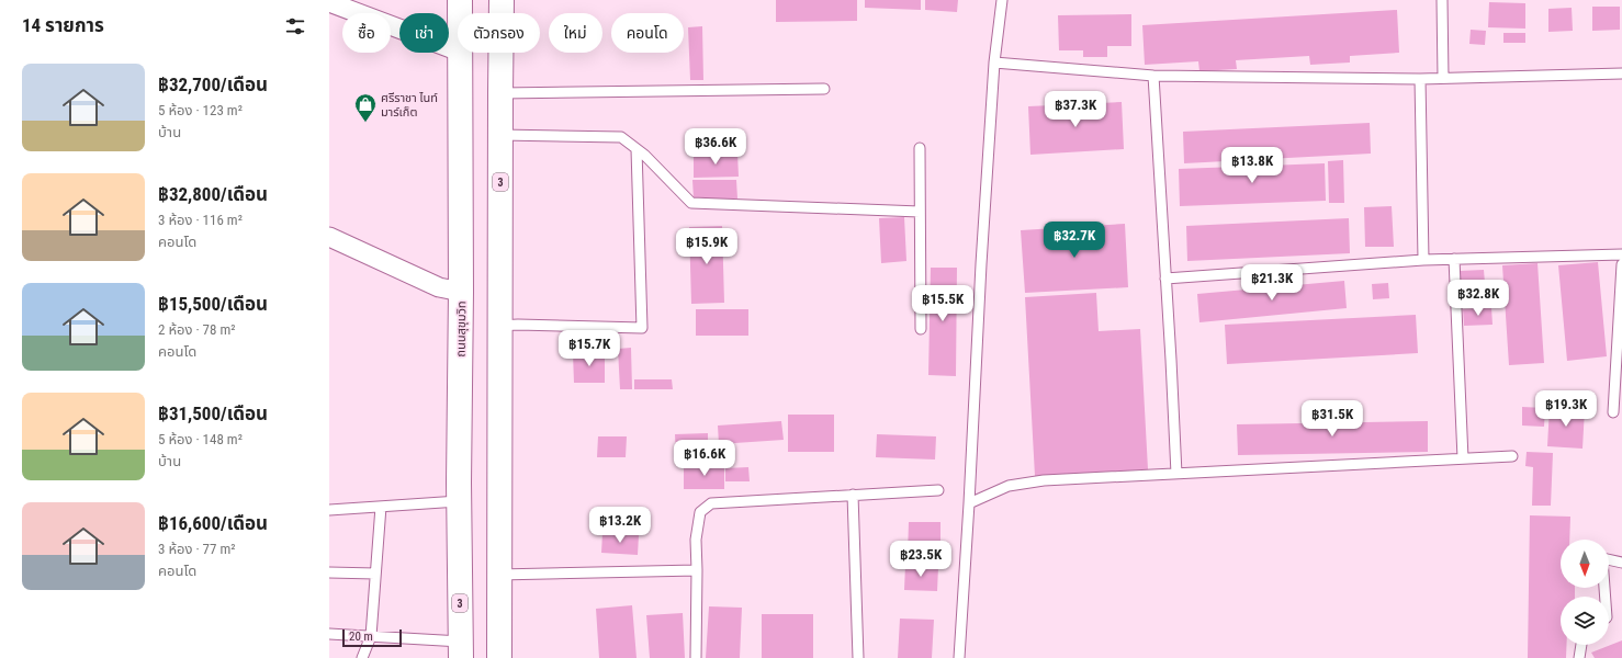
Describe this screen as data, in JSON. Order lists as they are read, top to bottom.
{
  "streets": {
    "highway": ["3", "ถนนสุขุมวิท"]
  },
  "places": {
    "shop": ["ศรีราชา ไนท์ มาร์เก็ต"]
  },
  "scale_bar": "20 m",
  "north": "bottom",
  "page": {
    "heading": "14 รายการ",
    "chip": [
      "ซื้อ",
      "เช่า",
      "ตัวกรอง",
      "ใหม่",
      "คอนโด"
    ],
    "list": [
      {
        "name": "฿32,700/เดือน",
        "note": "5 ห้อง · 123 m² · บ้าน"
      },
      {
        "name": "฿32,800/เดือน",
        "note": "3 ห้อง · 116 m² · คอนโด"
      },
      {
        "name": "฿15,500/เดือน",
        "note": "2 ห้อง · 78 m² · คอนโด"
      },
      {
        "name": "฿31,500/เดือน",
        "note": "5 ห้อง · 148 m² · บ้าน"
      },
      {
        "name": "฿16,600/เดือน",
        "note": "3 ห้อง · 77 m² · คอนโด"
      }
    ],
    "price": [
      "฿37.3K",
      "฿36.6K",
      "฿13.8K",
      "฿32.7K",
      "฿15.9K",
      "฿21.3K",
      "฿32.8K",
      "฿15.5K",
      "฿15.7K",
      "฿19.3K",
      "฿31.5K",
      "฿16.6K",
      "฿13.2K",
      "฿23.5K"
    ],
    "scale": "20 m"
  }
}
